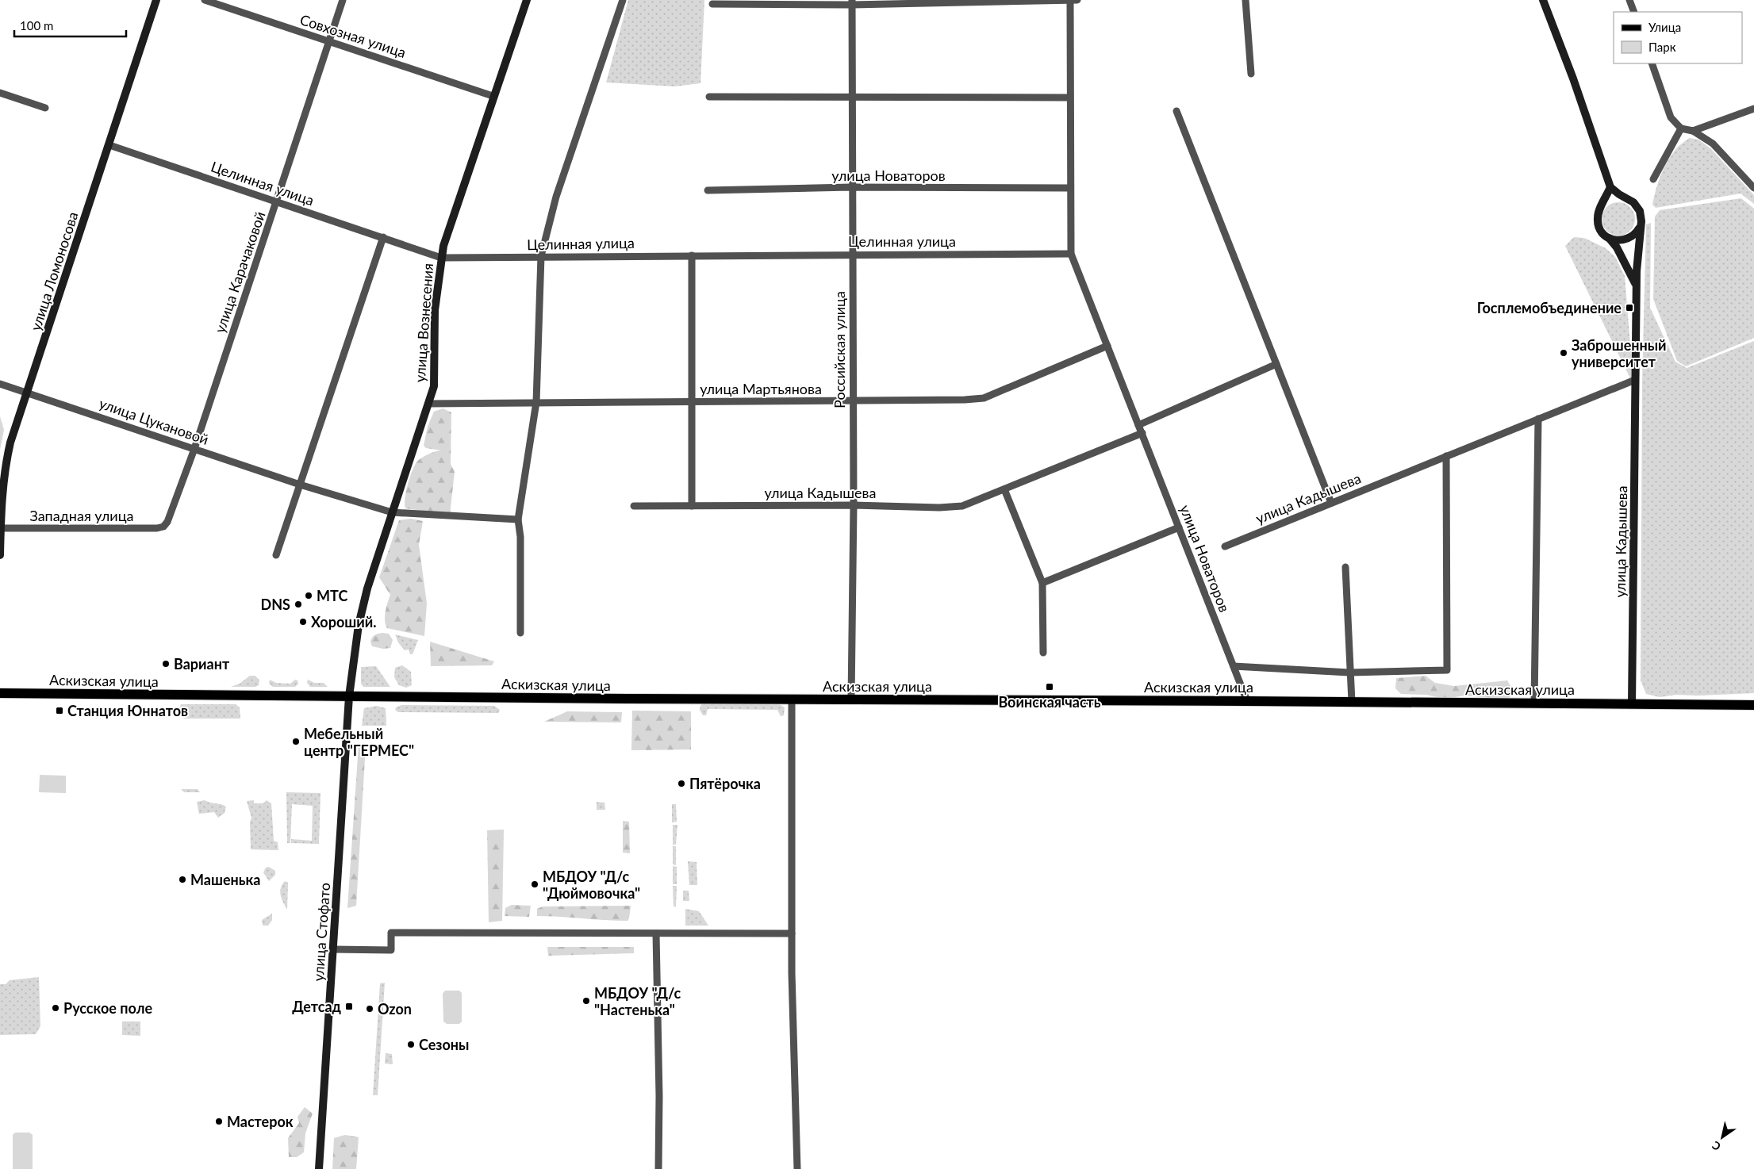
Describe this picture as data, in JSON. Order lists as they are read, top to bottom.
{
  "streets": {
    "main road": ["Аскизская улица"],
    "street": [
      "Совхозная улица",
      "улица Новаторов",
      "Целинная улица",
      "улица Ломоносова",
      "улица Карачаковой",
      "улица Вознесения",
      "Российская улица",
      "улица Мартьянова",
      "улица Цукановой",
      "улица Кадышева",
      "Западная улица",
      "улица Стофато"
    ]
  },
  "crossings": [
    ["Совхозная улица", "улица Карачаковой"],
    ["Совхозная улица", "улица Вознесения"],
    ["улица Новаторов", "Целинная улица"],
    ["улица Новаторов", "Российская улица"],
    ["улица Новаторов", "улица Мартьянова"],
    ["улица Новаторов", "улица Кадышева"],
    ["улица Новаторов", "Аскизская улица"],
    ["Целинная улица", "улица Ломоносова"],
    ["Целинная улица", "улица Карачаковой"],
    ["Целинная улица", "улица Вознесения"],
    ["Целинная улица", "Российская улица"],
    ["улица Ломоносова", "улица Цукановой"],
    ["улица Ломоносова", "Западная улица"],
    ["улица Карачаковой", "улица Цукановой"],
    ["улица Карачаковой", "Западная улица"],
    ["улица Вознесения", "улица Мартьянова"],
    ["улица Вознесения", "улица Цукановой"],
    ["улица Вознесения", "Аскизская улица"],
    ["улица Вознесения", "улица Стофато"],
    ["Российская улица", "улица Мартьянова"],
    ["Российская улица", "улица Кадышева"],
    ["Российская улица", "Аскизская улица"],
    ["улица Кадышева", "Аскизская улица"],
    ["Аскизская улица", "улица Стофато"]
  ],
  "places": {
    "transit": [
      "Госплемобъединение",
      "Воинская часть",
      "Станция Юннатов",
      "Детсад"
    ],
    "other": [
      "Заброшенный университет",
      "МТС",
      "DNS",
      "Хороший.",
      "Вариант",
      "Мебельный центр \"ГЕРМЕС\"",
      "Пятёрочка",
      "Машенька",
      "МБДОУ \"Д/с \"Дюймовочка\"",
      "МБДОУ \"Д/с \"Настенька\"",
      "Русское поле",
      "Ozon",
      "Сезоны",
      "Мастерок"
    ]
  },
  "legend": ["Улица", "Парк"],
  "scale_bar": "100 m",
  "north": "bottom left"
}
